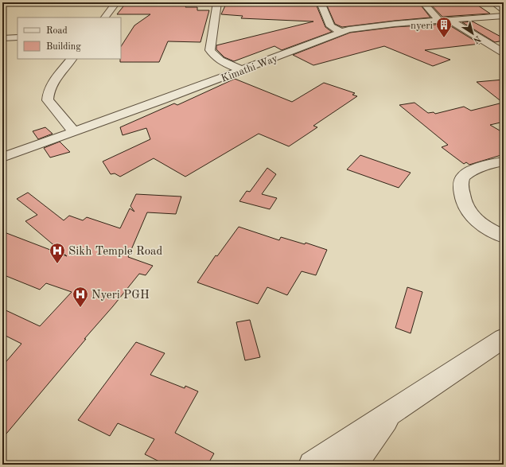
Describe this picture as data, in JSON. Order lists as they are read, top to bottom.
{
  "streets": {
    "street": ["Kimathi Way"]
  },
  "places": {
    "building": ["nyeri"],
    "hospital": ["Sikh Temple Road", "Nyeri PGH"]
  },
  "legend": ["Road", "Building"],
  "north": "bottom right"
}
